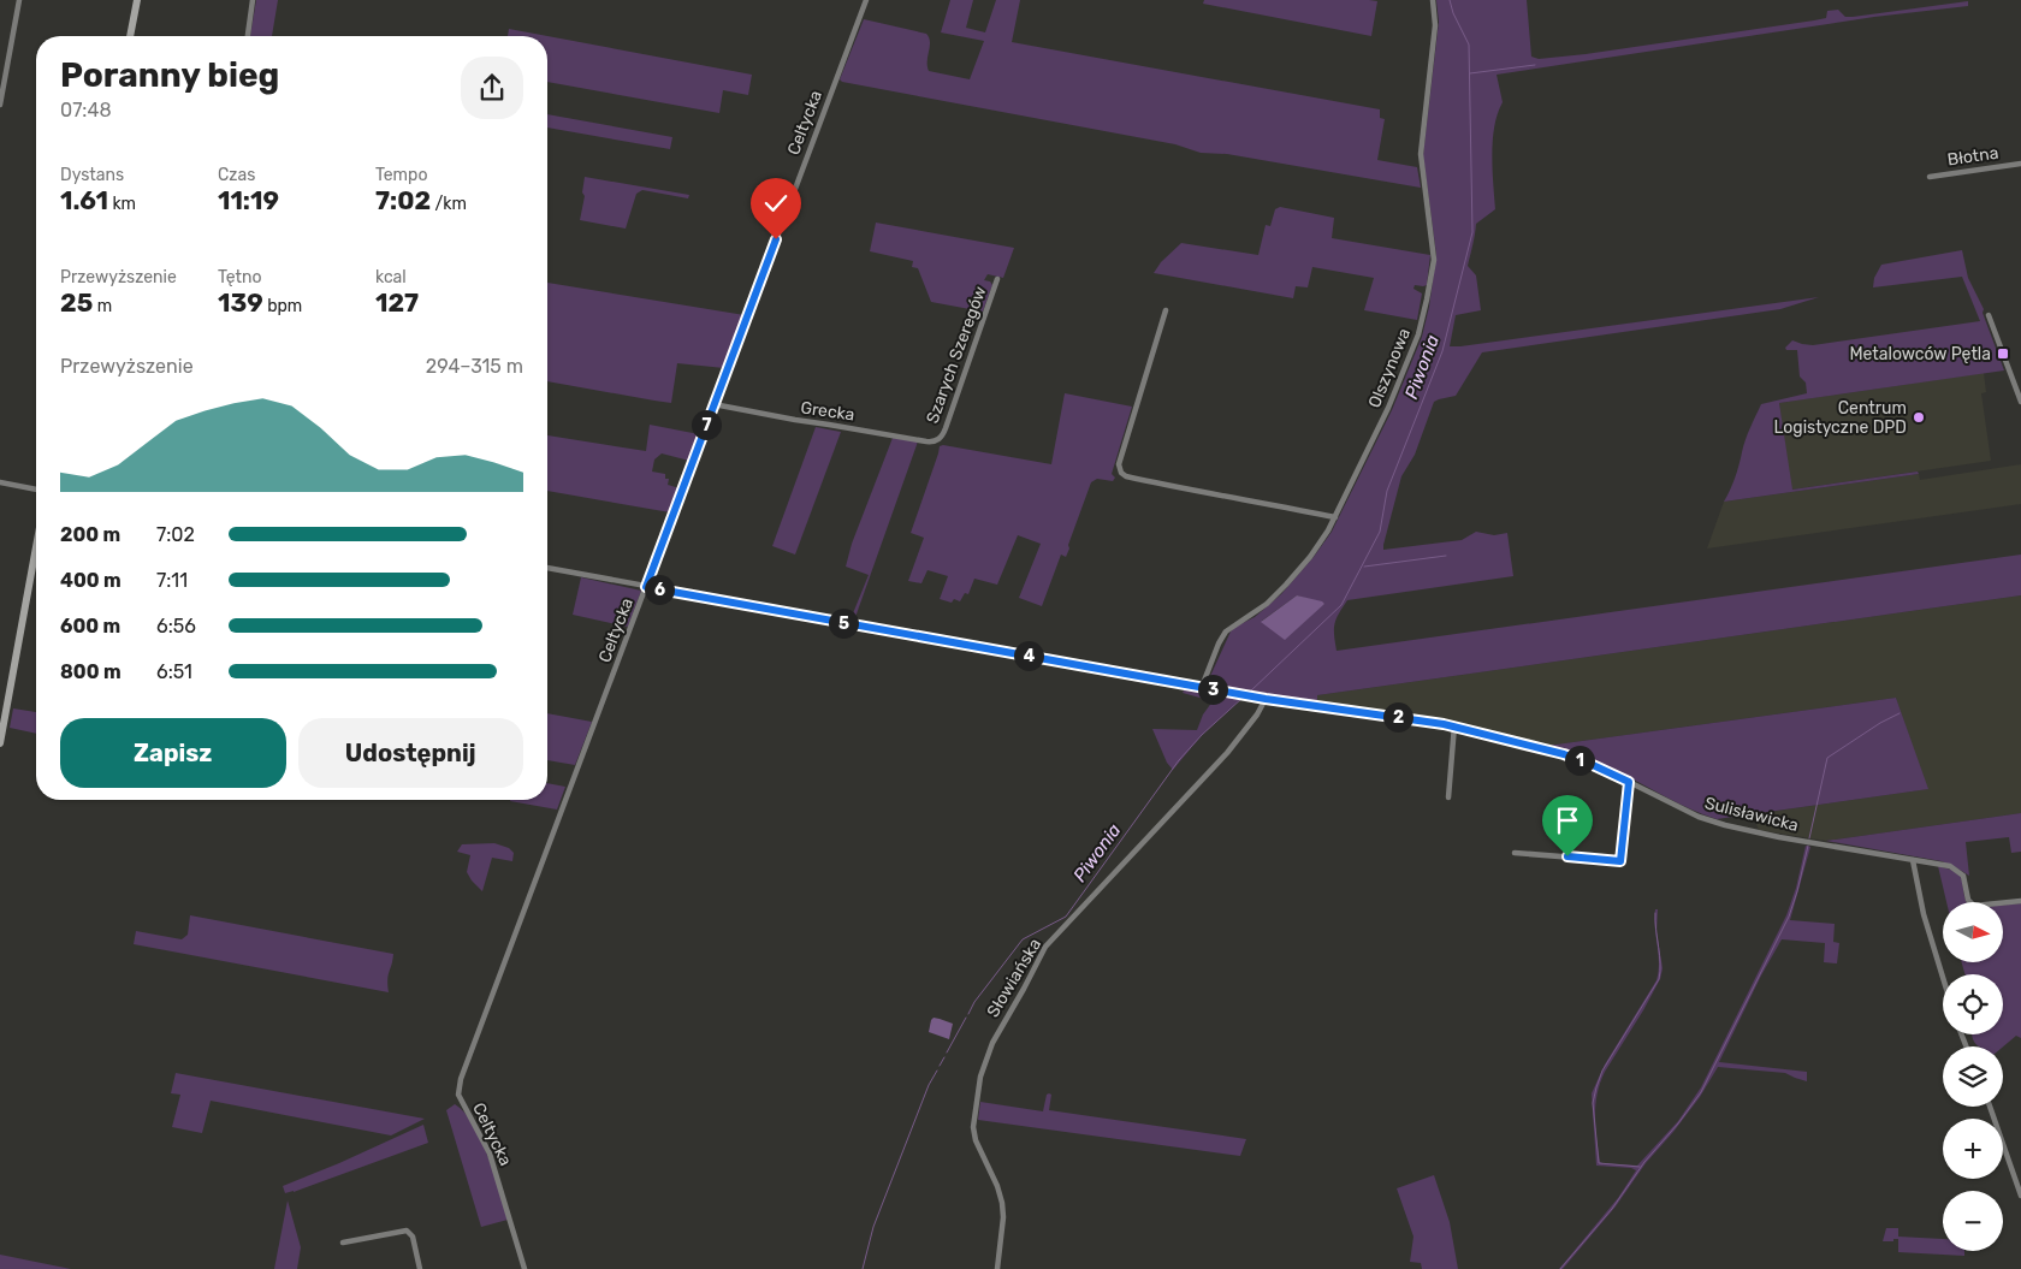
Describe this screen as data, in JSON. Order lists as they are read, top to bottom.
{
  "streets": {
    "street": [
      "Celtycka",
      "Błotna",
      "Szarych Szeregów",
      "Olszynowa",
      "Grecka",
      "Sulisławicka",
      "Słowiańska"
    ]
  },
  "crossings": [
    ["Celtycka", "Grecka"],
    ["Celtycka", "Sulisławicka"],
    ["Szarych Szeregów", "Grecka"],
    ["Olszynowa", "Sulisławicka"],
    ["Sulisławicka", "Słowiańska"]
  ],
  "water": ["Piwonia"],
  "places": {
    "transit": ["Metalowców Pętla"],
    "other": ["Centrum Logistyczne DPD"]
  },
  "north": "right",
  "page": {
    "heading": ["Poranny bieg", "07:48"],
    "stats": [
      ["Dystans", "1.61 km"],
      ["Czas", "11:19"],
      ["Tempo", "7:02 /km"],
      ["Przewyższenie", "25 m"],
      ["Tętno", "139 bpm"],
      ["kcal", "127"]
    ],
    "chart": ["Przewyższenie", "294–315 m"],
    "pins": [
      "7",
      "6",
      "5",
      "4",
      "3",
      "2",
      "1"
    ],
    "list": [
      {
        "name": "200 m",
        "note": "7:02"
      },
      {
        "name": "400 m",
        "note": "7:11"
      },
      {
        "name": "600 m",
        "note": "6:56"
      },
      {
        "name": "800 m",
        "note": "6:51"
      }
    ],
    "buttons": ["Zapisz", "Udostępnij"],
    "map_buttons": ["+", "−"]
  }
}
